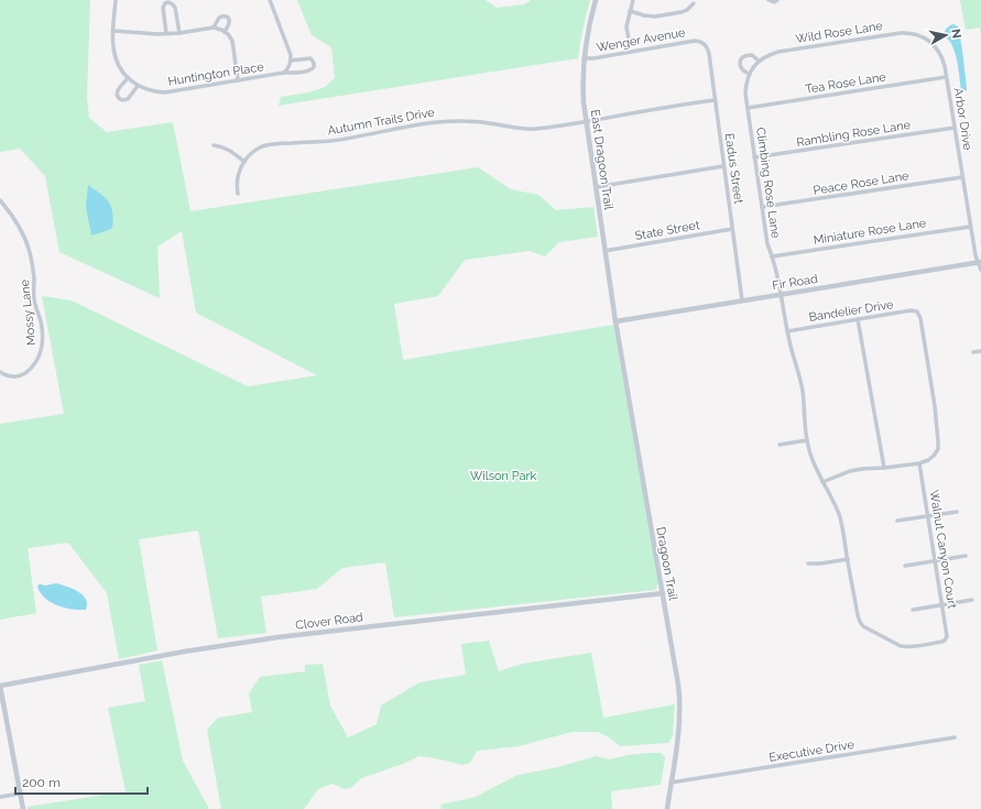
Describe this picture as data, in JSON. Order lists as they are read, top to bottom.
{
  "streets": {
    "street": [
      "Wild Rose Lane",
      "Wenger Avenue",
      "Huntington Place",
      "Tea Rose Lane",
      "Arbor Drive",
      "Autumn Trails Drive",
      "Rambling Rose Lane",
      "East Dragoon Trail",
      "Eadus Street",
      "Climbing Rose Lane",
      "Peace Rose Lane",
      "State Street",
      "Miniature Rose Lane",
      "Fir Road",
      "Bandelier Drive",
      "Mossy Lane",
      "Walnut Canyon Court",
      "Dragoon Trail",
      "Clover Road",
      "Executive Drive"
    ]
  },
  "crossings": [
    ["Wild Rose Lane", "Arbor Drive"],
    ["Wild Rose Lane", "Climbing Rose Lane"],
    ["Wenger Avenue", "East Dragoon Trail"],
    ["Wenger Avenue", "Eadus Street"],
    ["Tea Rose Lane", "Arbor Drive"],
    ["Tea Rose Lane", "Climbing Rose Lane"],
    ["Arbor Drive", "Rambling Rose Lane"],
    ["Arbor Drive", "Peace Rose Lane"],
    ["Arbor Drive", "Miniature Rose Lane"],
    ["Arbor Drive", "Fir Road"],
    ["Autumn Trails Drive", "East Dragoon Trail"],
    ["Autumn Trails Drive", "Eadus Street"],
    ["Rambling Rose Lane", "Climbing Rose Lane"],
    ["East Dragoon Trail", "State Street"],
    ["East Dragoon Trail", "Fir Road"],
    ["East Dragoon Trail", "Dragoon Trail"],
    ["Eadus Street", "State Street"],
    ["Eadus Street", "Fir Road"],
    ["Climbing Rose Lane", "Peace Rose Lane"],
    ["Climbing Rose Lane", "Miniature Rose Lane"],
    ["Climbing Rose Lane", "Fir Road"],
    ["Climbing Rose Lane", "Bandelier Drive"],
    ["Climbing Rose Lane", "Walnut Canyon Court"],
    ["Fir Road", "Dragoon Trail"],
    ["Bandelier Drive", "Walnut Canyon Court"],
    ["Dragoon Trail", "Clover Road"],
    ["Dragoon Trail", "Executive Drive"]
  ],
  "parks": ["Wilson Park"],
  "scale_bar": "200 m",
  "north": "right"
}
